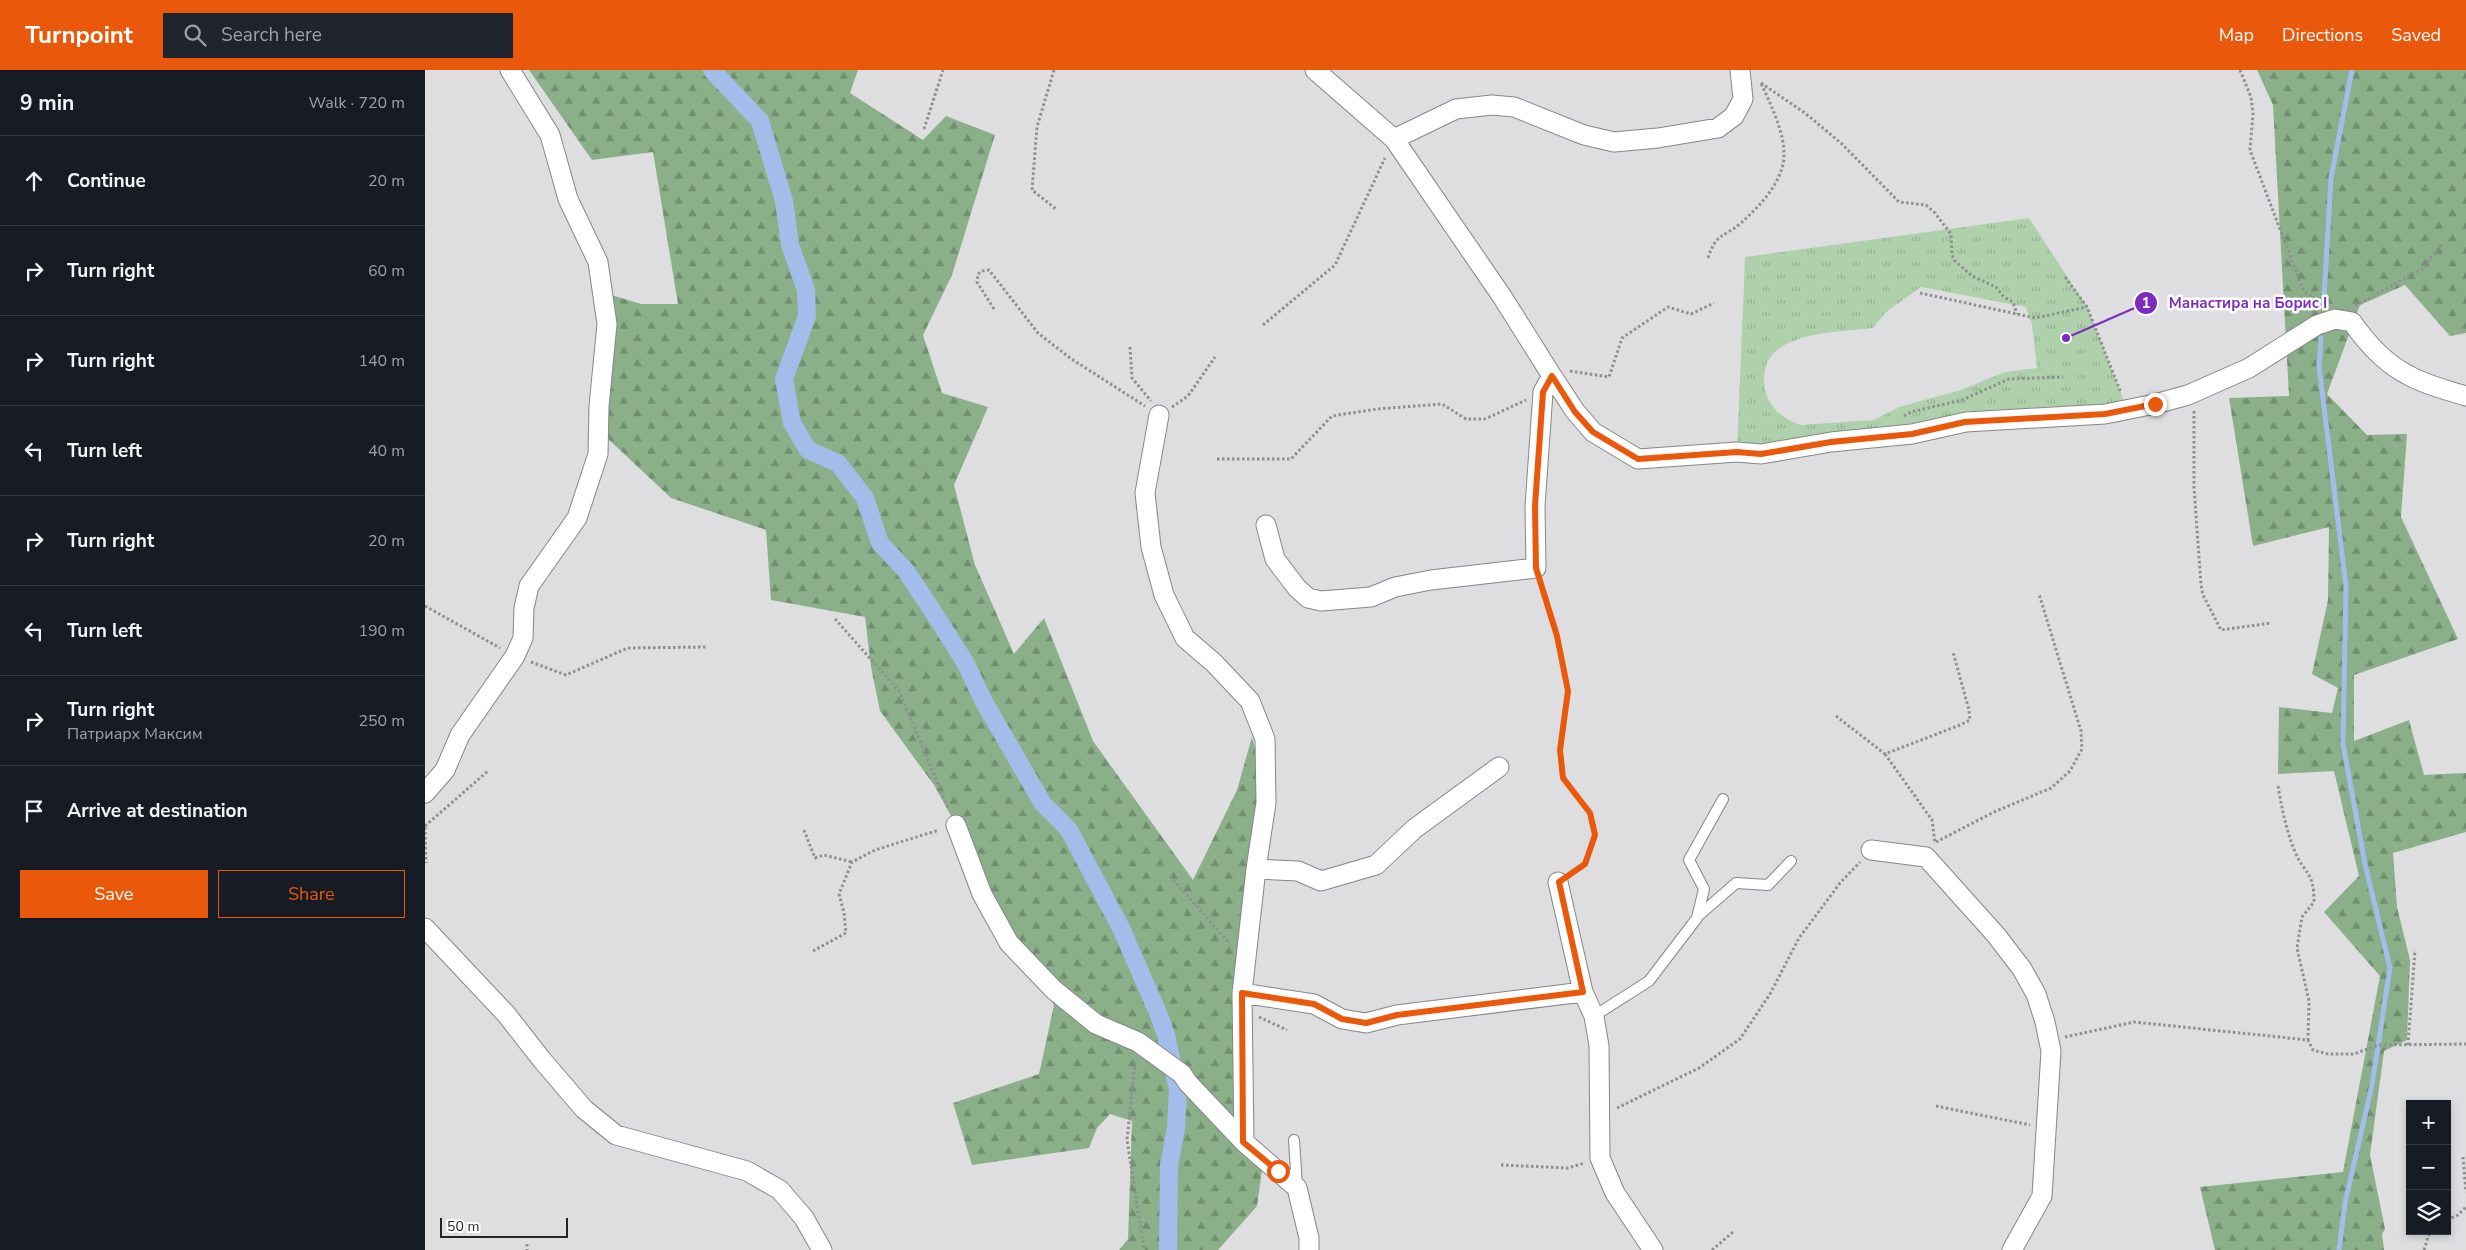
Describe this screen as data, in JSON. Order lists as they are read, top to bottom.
{
  "places": ["Манастира на Борис І"],
  "scale_bar": "50 m",
  "page": {
    "header": "Turnpoint",
    "search": "Search here",
    "nav": ["Map", "Directions", "Saved"],
    "heading": ["9 min", "Walk · 720 m"],
    "list": [
      ["Continue", "20 m"],
      ["Turn right", "60 m"],
      ["Turn right", "140 m"],
      ["Turn left", "40 m"],
      ["Turn right", "20 m"],
      ["Turn left", "190 m"],
      ["Turn right", "Патриарх Максим", "250 m"],
      "Arrive at destination"
    ],
    "buttons": ["Save", "Share"],
    "map_buttons": ["+", "−"],
    "scale": "50 m"
  }
}
